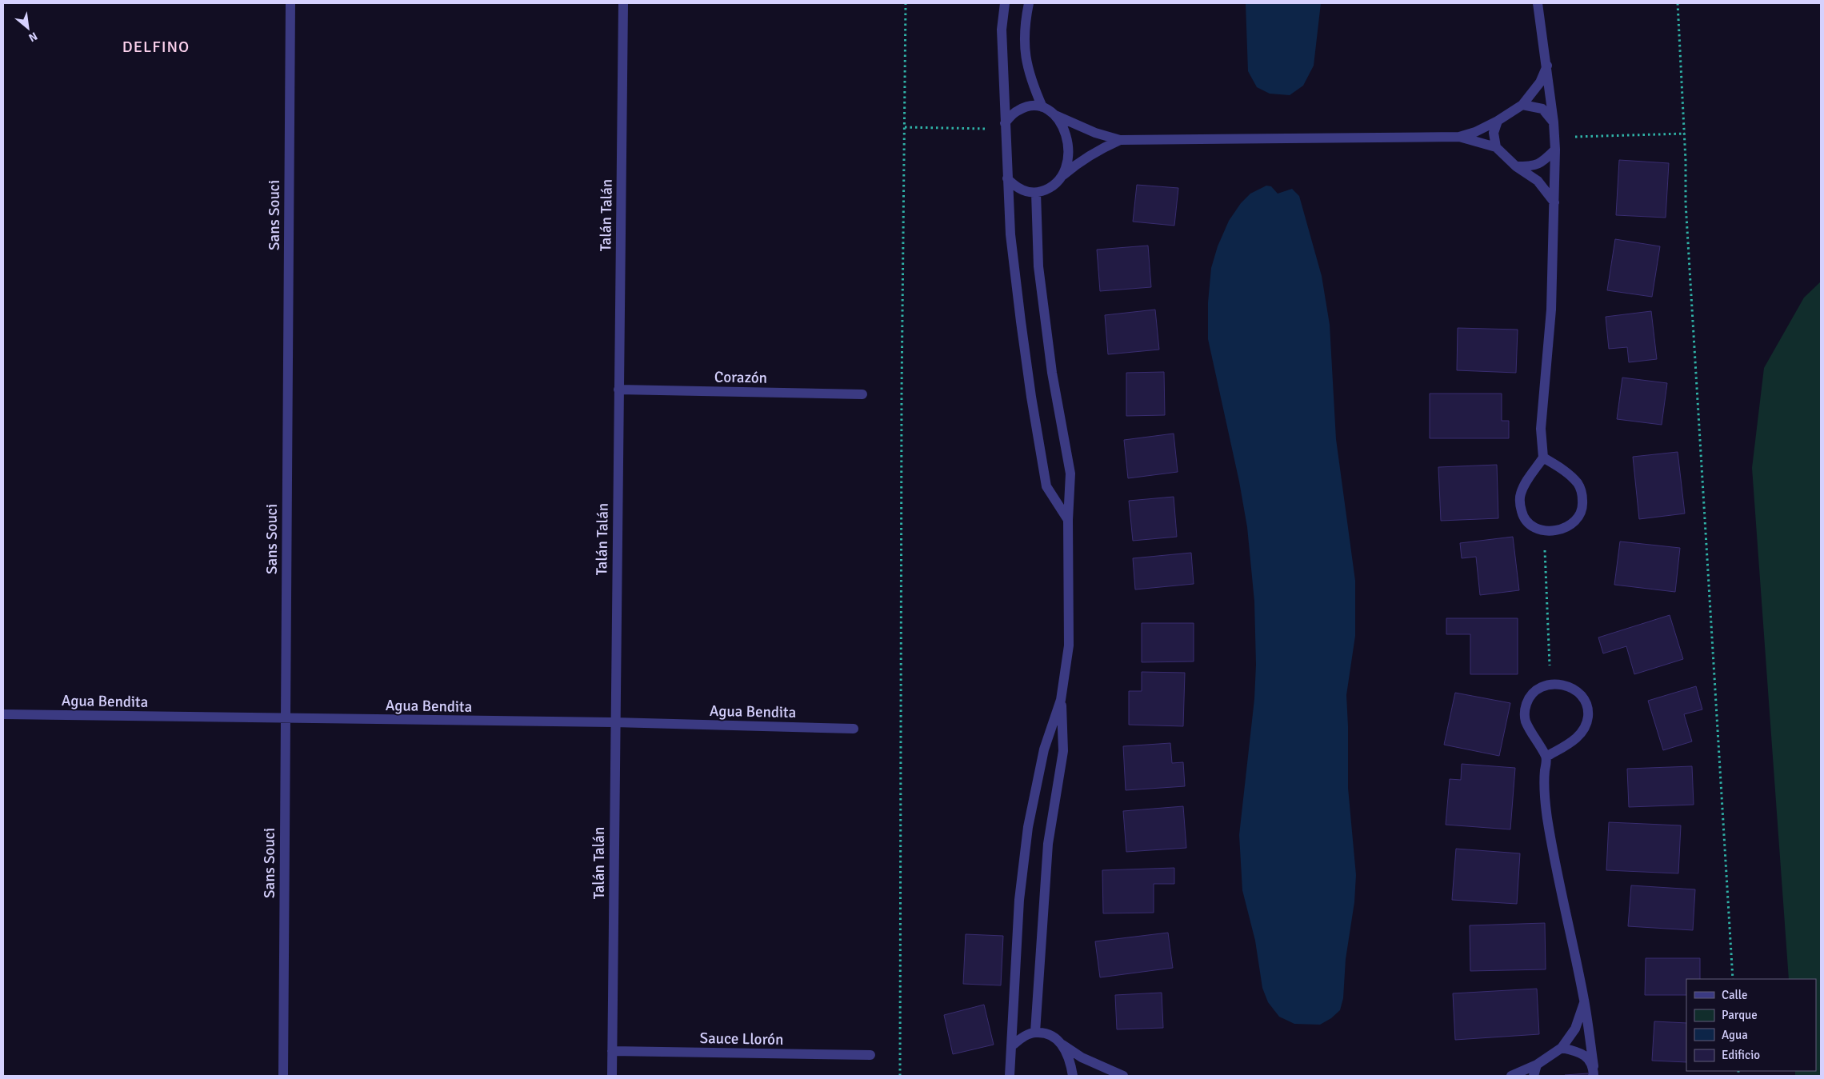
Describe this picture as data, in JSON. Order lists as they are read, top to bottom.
{
  "streets": {
    "street": [
      "Sans Souci",
      "Talán Talán",
      "Corazón",
      "Agua Bendita",
      "Sauce Llorón"
    ]
  },
  "crossings": [
    ["Sans Souci", "Agua Bendita"],
    ["Talán Talán", "Corazón"],
    ["Talán Talán", "Agua Bendita"],
    ["Talán Talán", "Sauce Llorón"]
  ],
  "districts": ["DELFINO"],
  "legend": [
    "Calle",
    "Parque",
    "Agua",
    "Edificio"
  ],
  "north": "bottom right"
}
